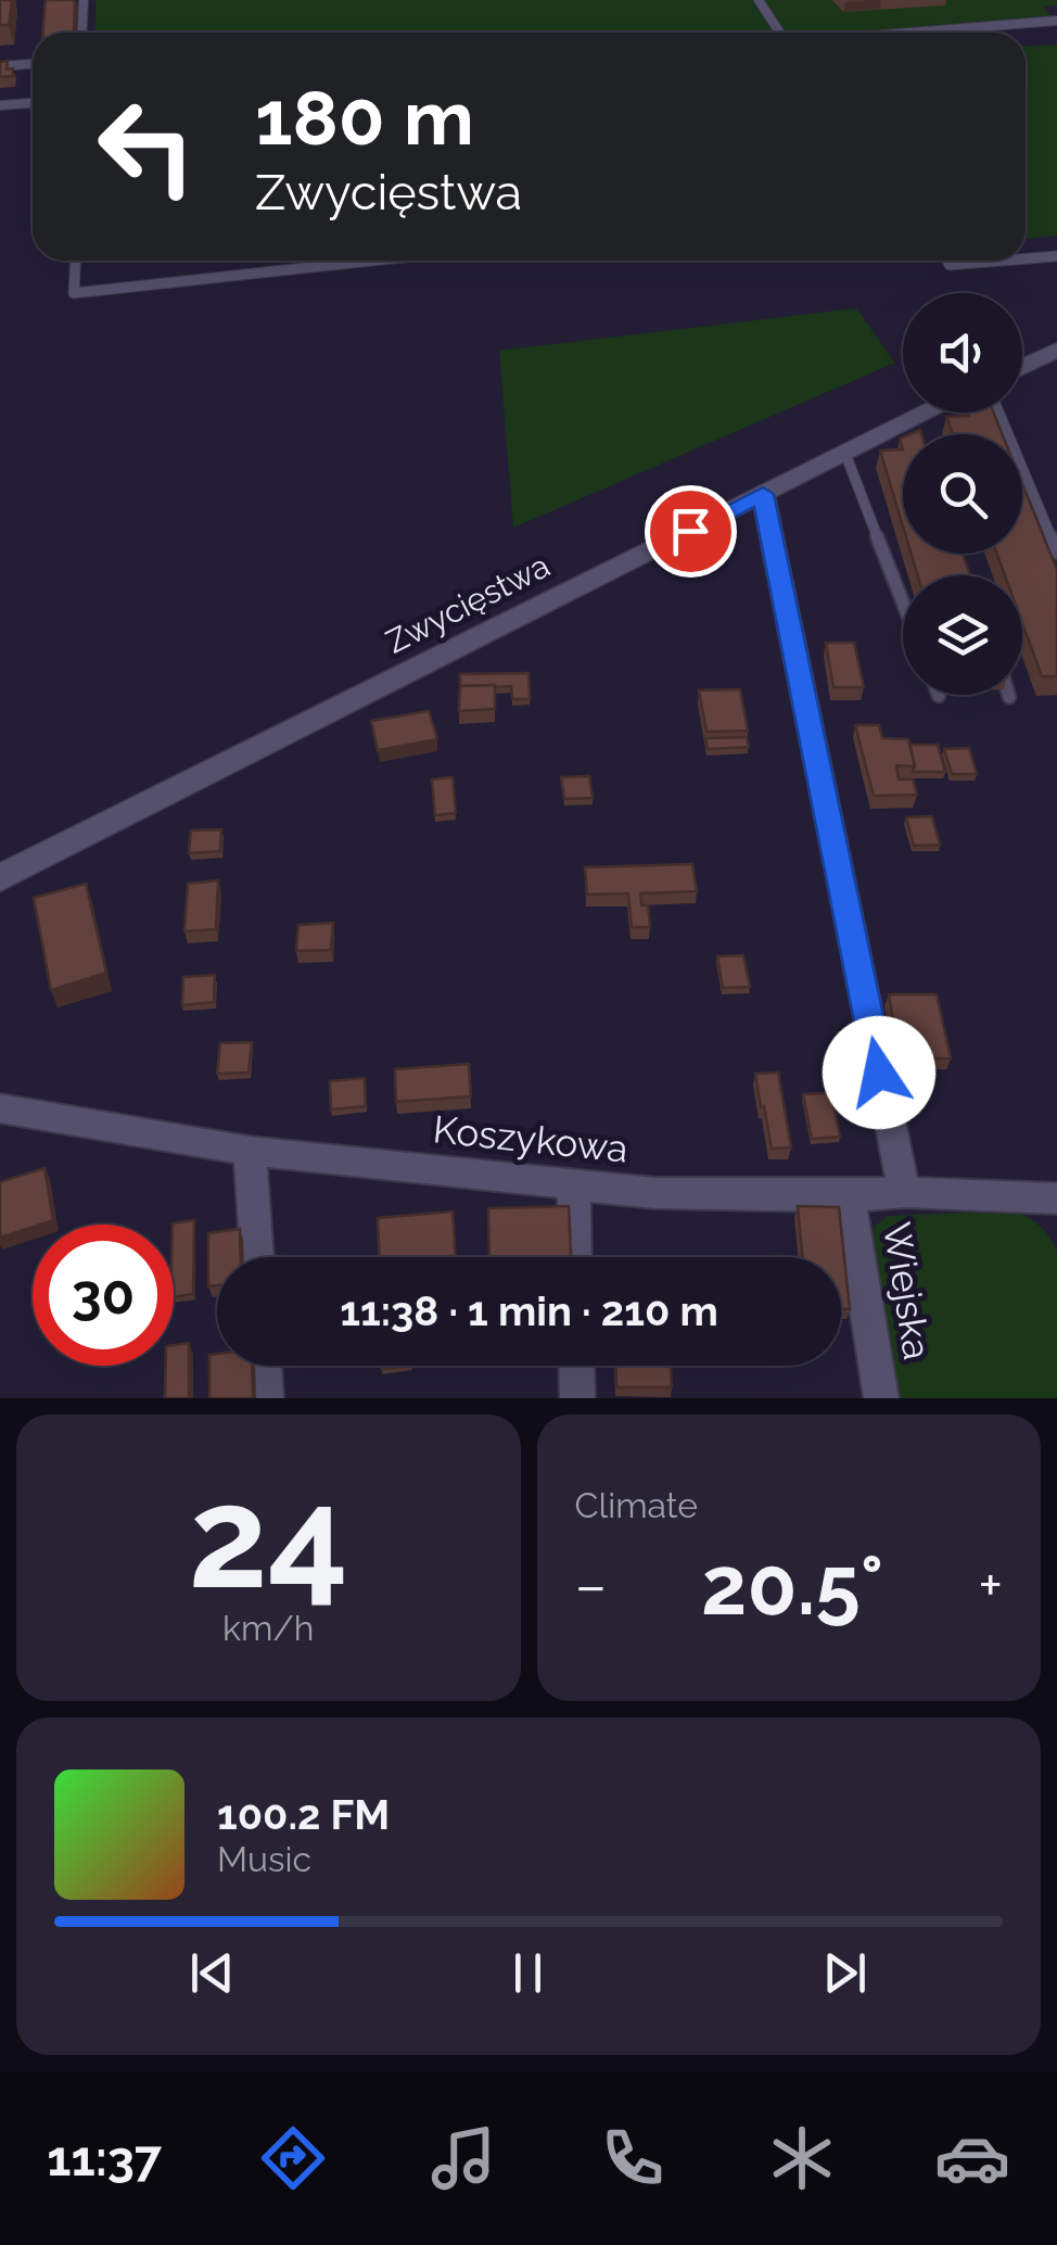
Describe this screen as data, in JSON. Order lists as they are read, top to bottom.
{
  "streets": {
    "street": ["Zwycięstwa", "Koszykowa", "Wiejska"]
  },
  "crossings": [
    ["Koszykowa", "Wiejska"]
  ],
  "page": {
    "turn": ["180 m", "Zwycięstwa"],
    "limit": "30",
    "trip": "11:38 · 1 min · 210 m",
    "tile": [
      ["24", "km/h"],
      "Climate"
    ],
    "heat": ["−", "20.5°", "+"],
    "song": ["100.2 FM", "Music"],
    "tabs": "11:37"
  }
}
